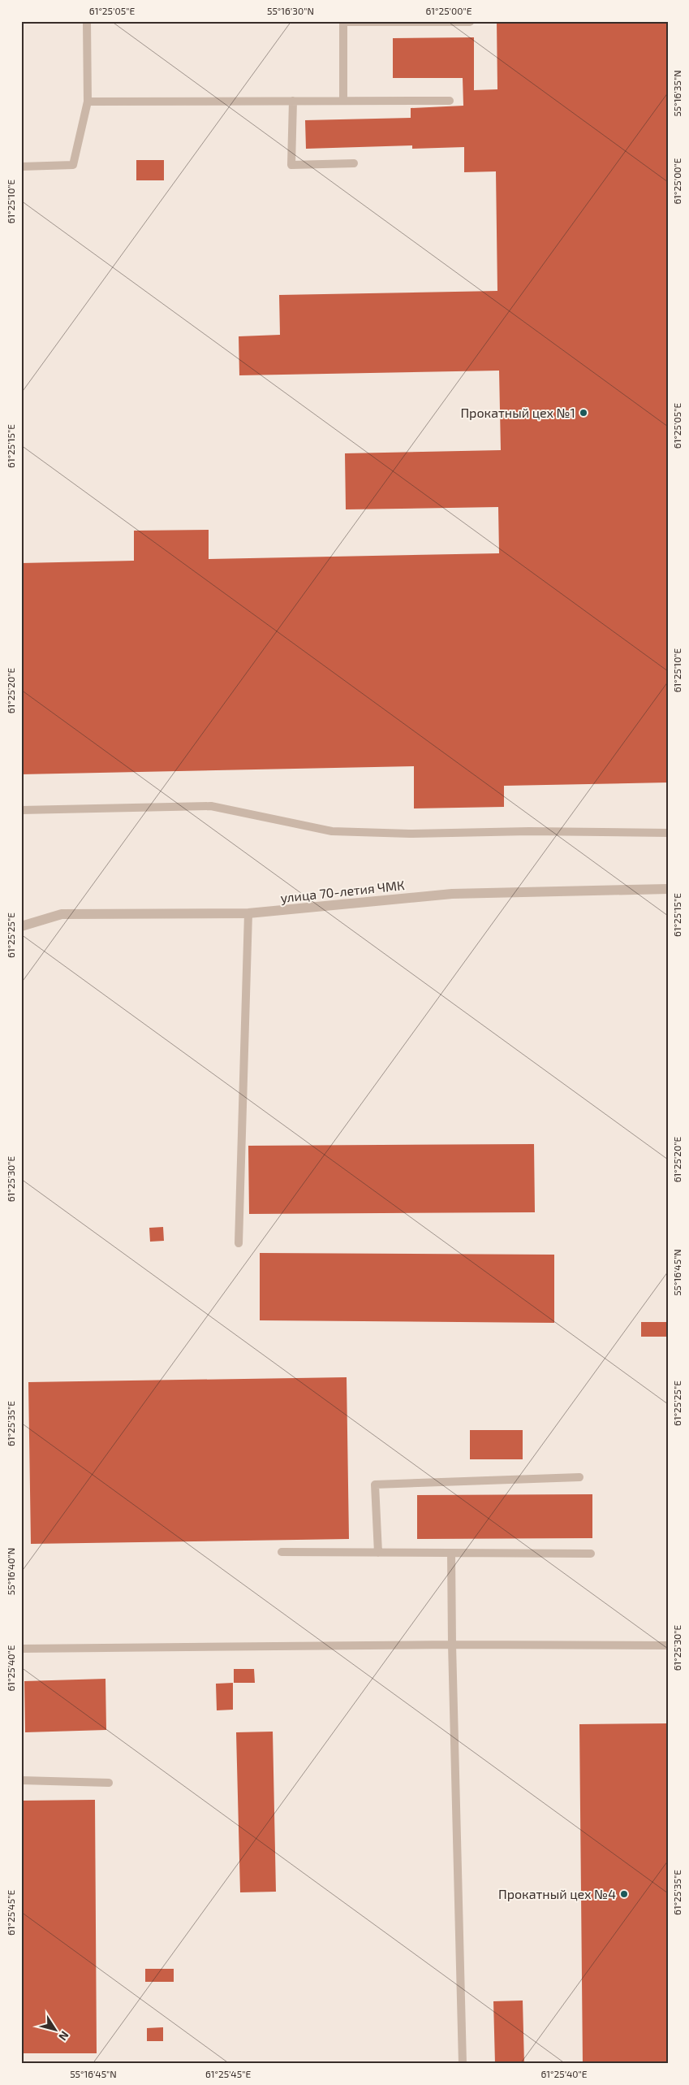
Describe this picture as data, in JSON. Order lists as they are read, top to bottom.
{
  "streets": {
    "street": ["улица 70-летия ЧМК"]
  },
  "places": ["Прокатный цех №1", "Прокатный цех №4"],
  "north": "bottom right",
  "coordinates": [
    "61°25'05\"E",
    "55°16'30\"N",
    "61°25'00\"E",
    "55°16'35\"N",
    "61°25'10\"E",
    "61°25'15\"E",
    "61°25'20\"E",
    "61°25'25\"E",
    "61°25'30\"E",
    "55°16'45\"N",
    "61°25'35\"E",
    "55°16'40\"N",
    "61°25'40\"E",
    "61°25'45\"E"
  ]
}
